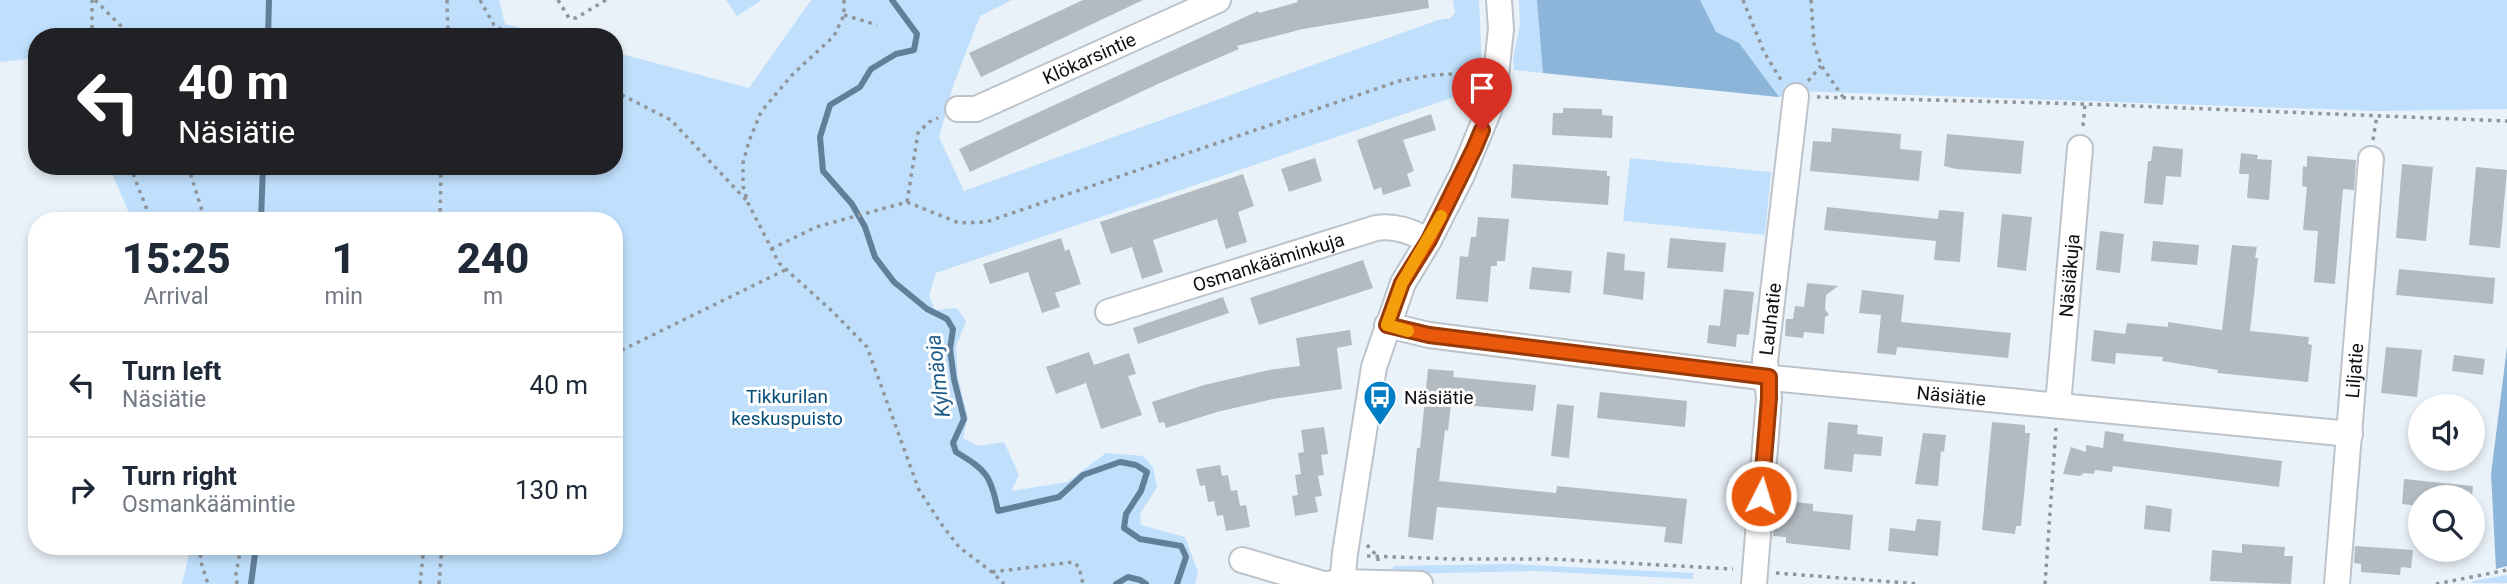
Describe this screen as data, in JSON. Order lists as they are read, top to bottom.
{
  "streets": {
    "street": [
      "Klökarsintie",
      "Osmankääminkuja",
      "Näsiäkuja",
      "Lauhatie",
      "Liljatie",
      "Näsiätie"
    ]
  },
  "crossings": [
    ["Näsiäkuja", "Näsiätie"],
    ["Lauhatie", "Näsiätie"],
    ["Liljatie", "Näsiätie"]
  ],
  "water": ["Kylmäoja"],
  "parks": ["Tikkurilan keskuspuisto"],
  "places": {
    "bus stop": ["Näsiätie"]
  },
  "page": {
    "turn": ["40 m", "Näsiätie"],
    "eta": [
      "15:25",
      "Arrival",
      "1",
      "min",
      "240",
      "m"
    ],
    "list": [
      {
        "name": "Turn left",
        "note": "Näsiätie",
        "value": "40 m"
      },
      {
        "name": "Turn right",
        "note": "Osmankäämintie",
        "value": "130 m"
      }
    ]
  }
}
